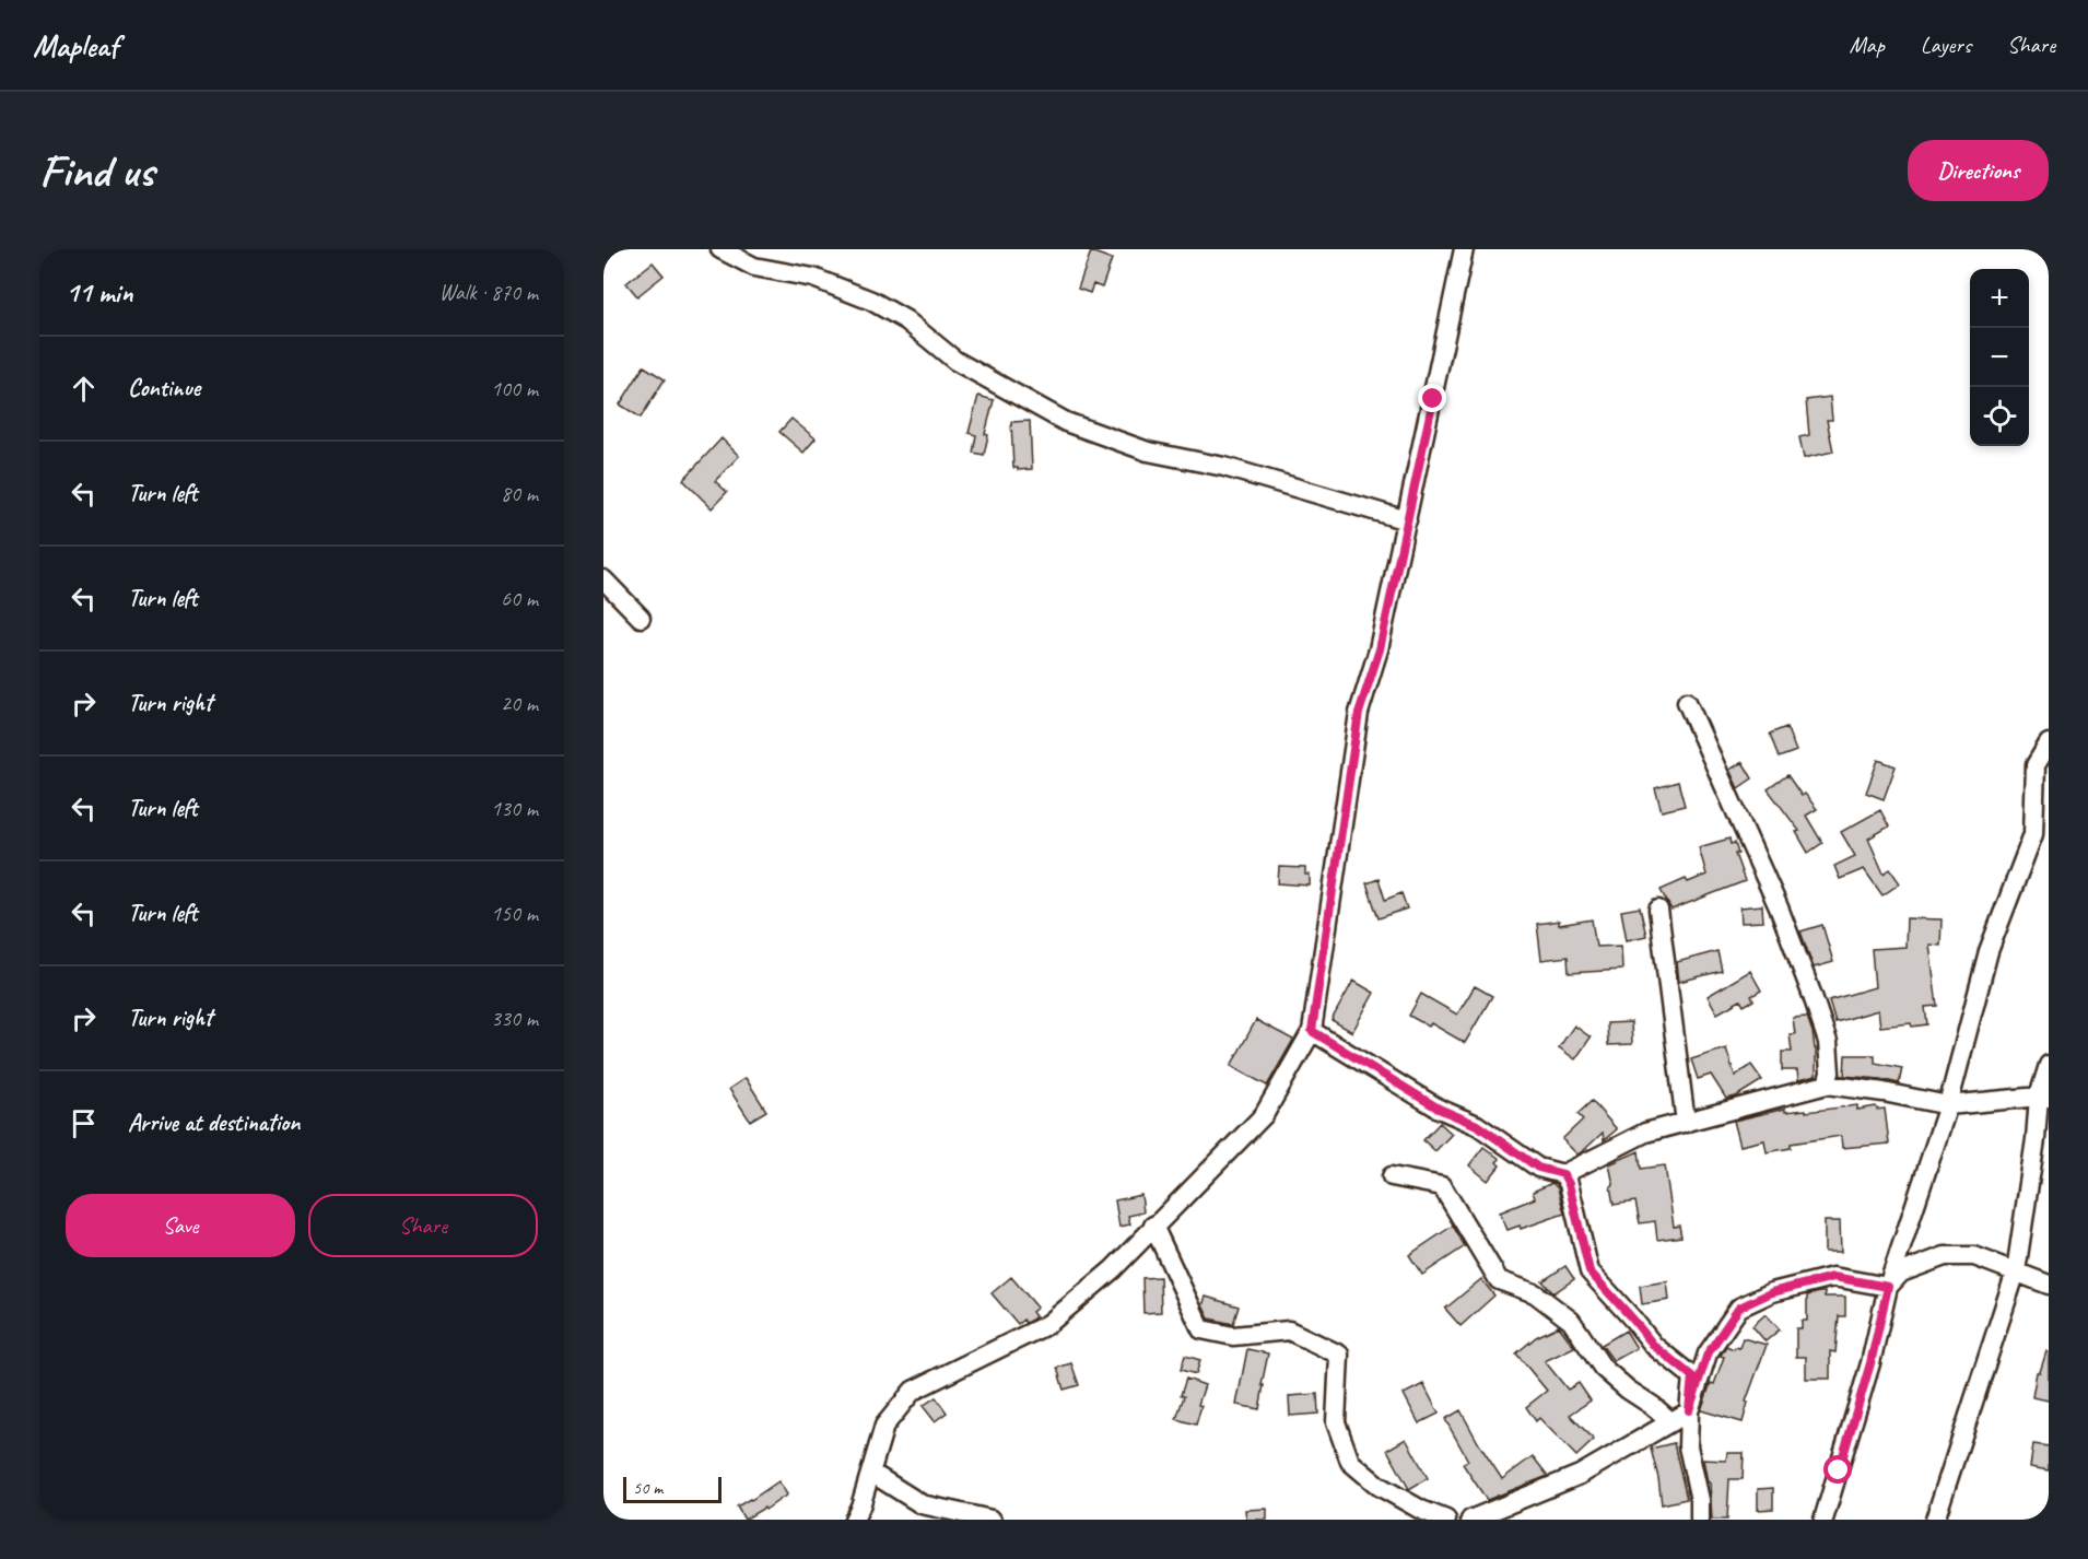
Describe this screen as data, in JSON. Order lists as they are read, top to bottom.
{
  "scale_bar": "50 m",
  "page": {
    "header": "Mapleaf",
    "nav": ["Map", "Layers", "Share"],
    "buttons": [
      "Directions",
      ["Save", "Share"]
    ],
    "title": "Find us",
    "heading": ["11 min", "Walk · 870 m"],
    "map_buttons": ["+", "−"],
    "list": [
      ["Continue", "100 m"],
      ["Turn left", "80 m"],
      ["Turn left", "60 m"],
      ["Turn right", "20 m"],
      ["Turn left", "130 m"],
      ["Turn left", "150 m"],
      ["Turn right", "330 m"],
      "Arrive at destination"
    ],
    "scale": "50 m"
  }
}
